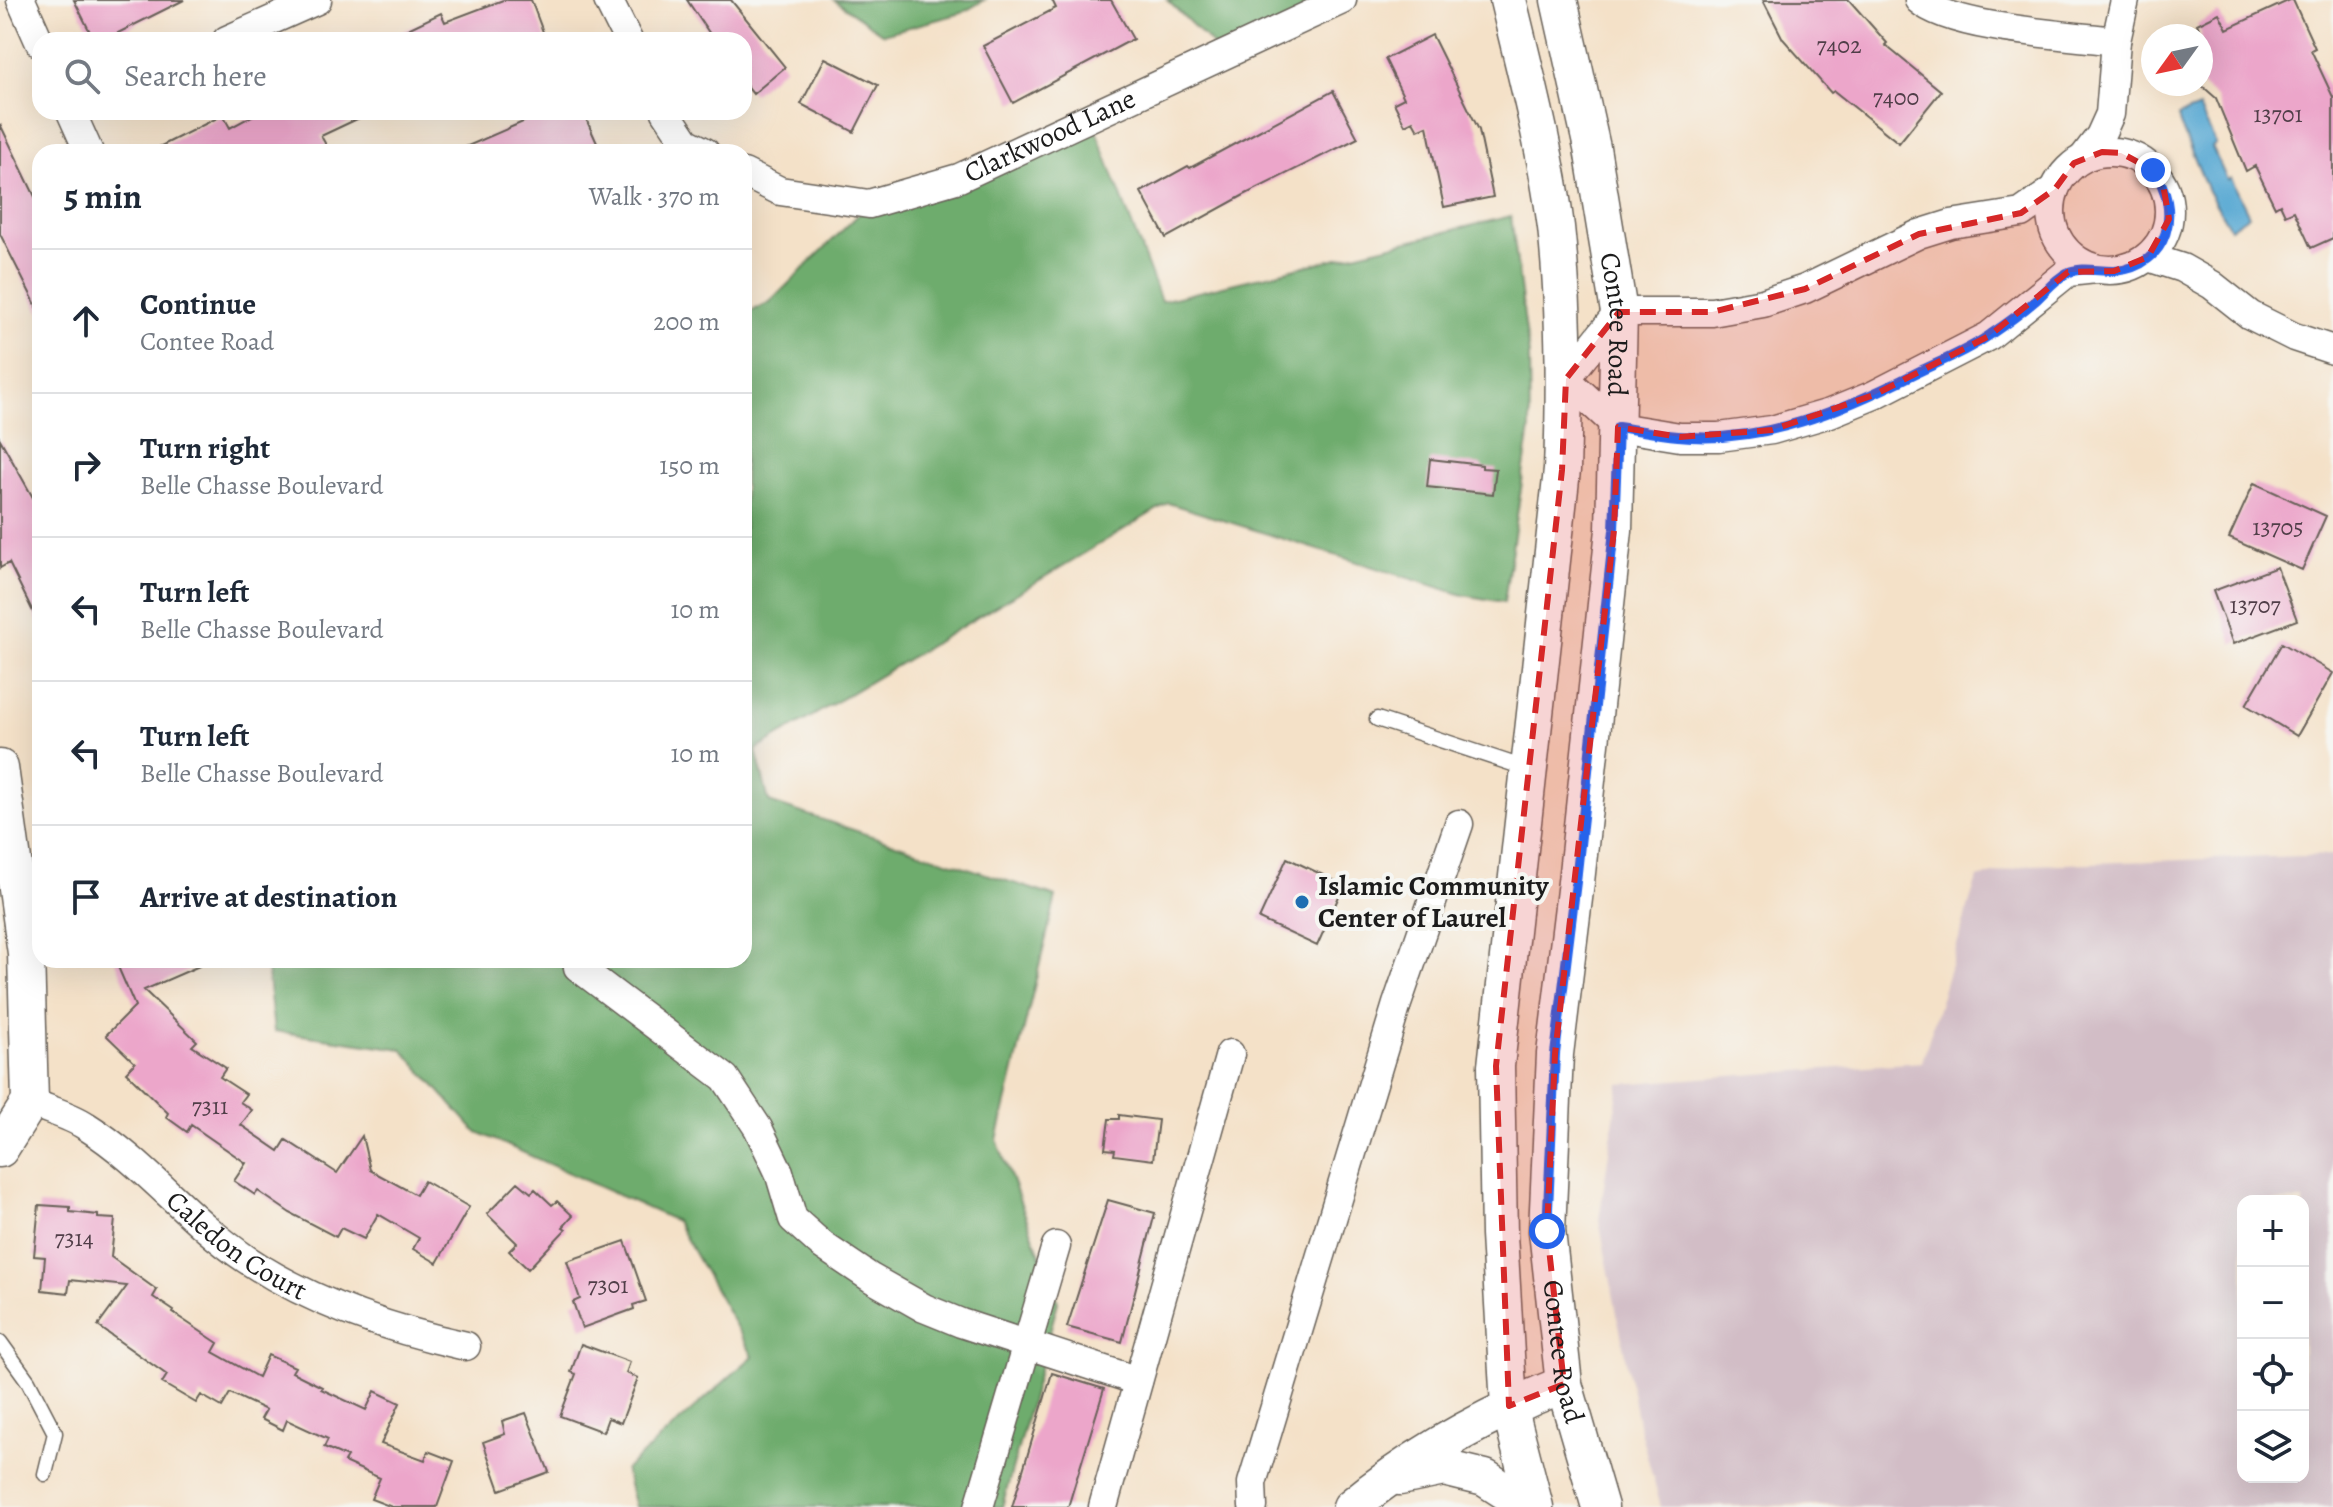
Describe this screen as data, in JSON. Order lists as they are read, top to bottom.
{
  "streets": {
    "street": ["Clarkwood Lane", "Contee Road", "Caledon Court"]
  },
  "places": ["Islamic Community Center of Laurel"],
  "house_numbers": [
    "7402",
    "7400",
    "13701",
    "13705",
    "13707",
    "7311",
    "7314",
    "7301"
  ],
  "north": "bottom left",
  "page": {
    "search": "Search here",
    "heading": ["5 min", "Walk · 370 m"],
    "list": [
      ["Continue", "Contee Road", "200 m"],
      ["Turn right", "Belle Chasse Boulevard", "150 m"],
      ["Turn left", "Belle Chasse Boulevard", "10 m"],
      ["Turn left", "Belle Chasse Boulevard", "10 m"],
      "Arrive at destination"
    ],
    "map_buttons": ["+", "−"]
  }
}
